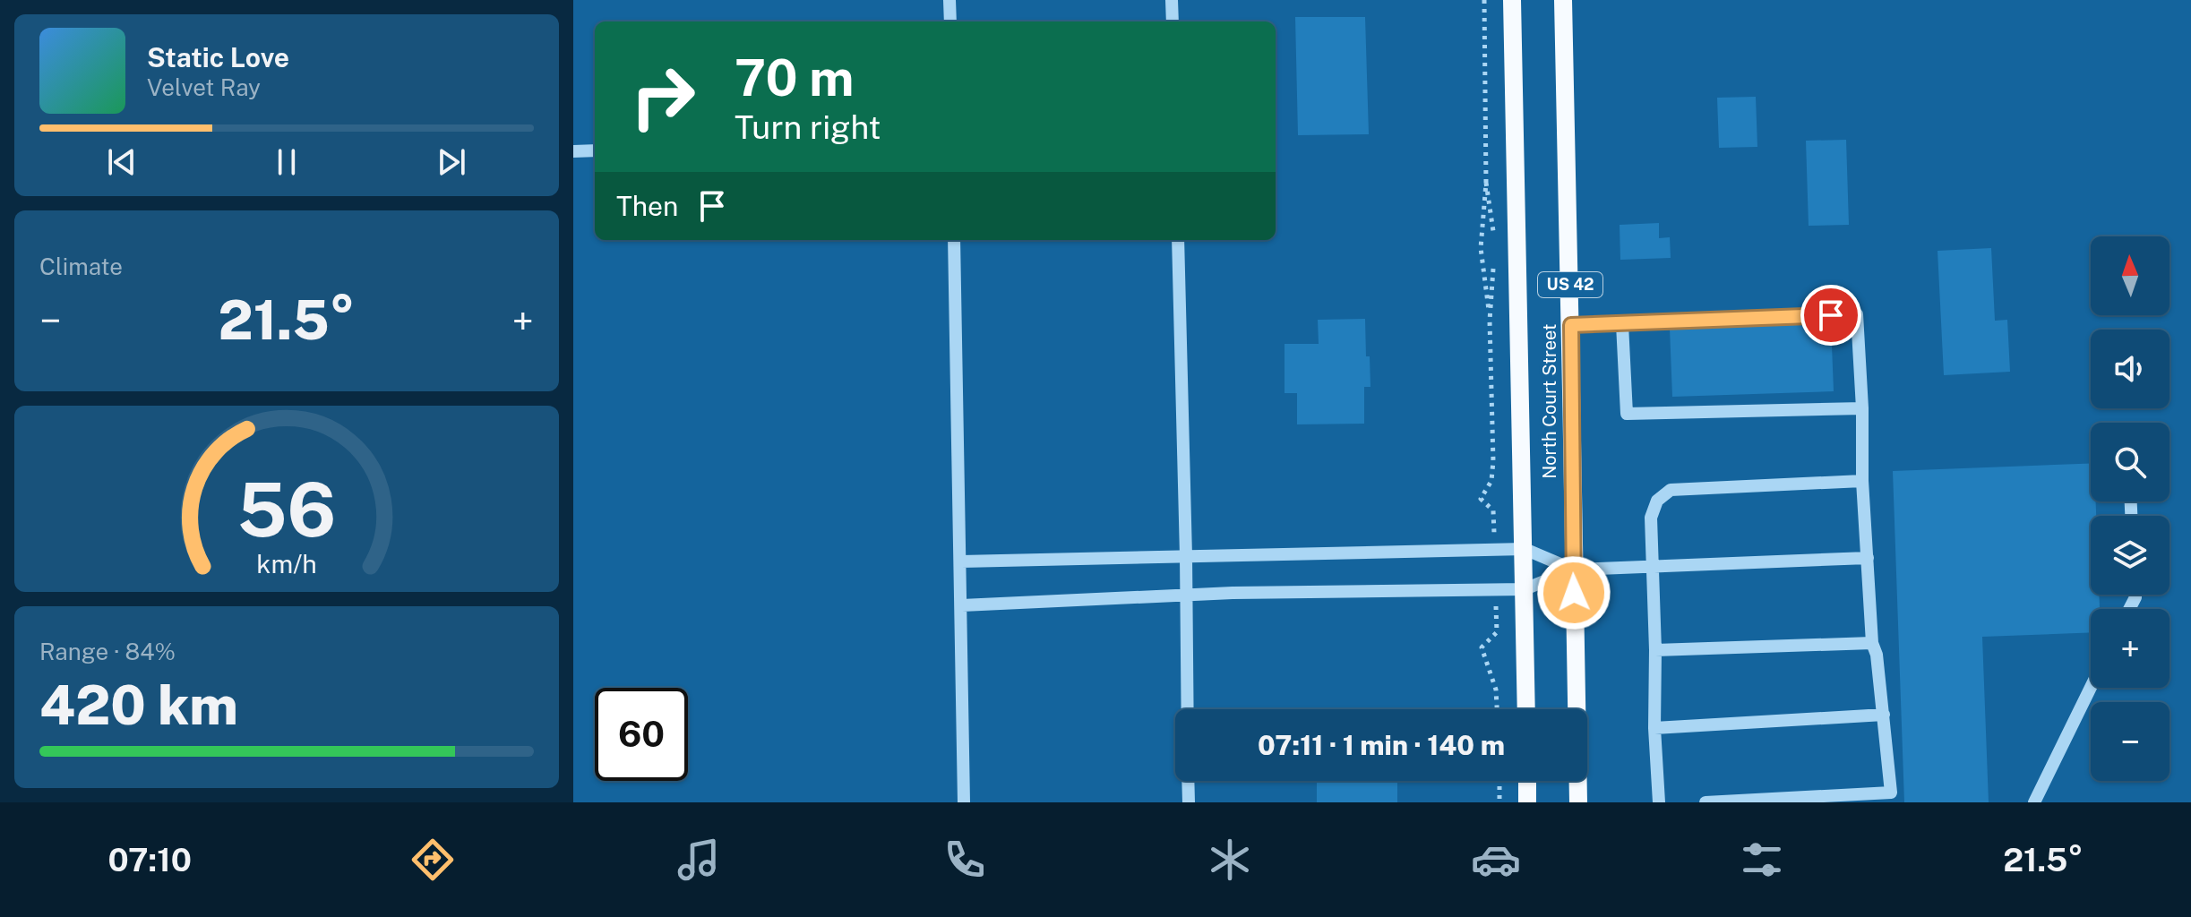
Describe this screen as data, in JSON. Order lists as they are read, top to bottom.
{
  "streets": {
    "main road": ["US 42", "North Court Street"]
  },
  "north": "top",
  "page": {
    "turn": ["70 m", "Turn right"],
    "song": ["Static Love", "Velvet Ray"],
    "then": "Then",
    "tile": [
      "Climate",
      ["Range · 84%", "420 km"]
    ],
    "map_buttons": ["+", "−"],
    "heat": ["−", "21.5°", "+"],
    "limit": "60",
    "trip": "07:11 · 1 min · 140 m",
    "tabs": ["07:10", "21.5°"],
    "gauge": ["56", "km/h"]
  }
}
